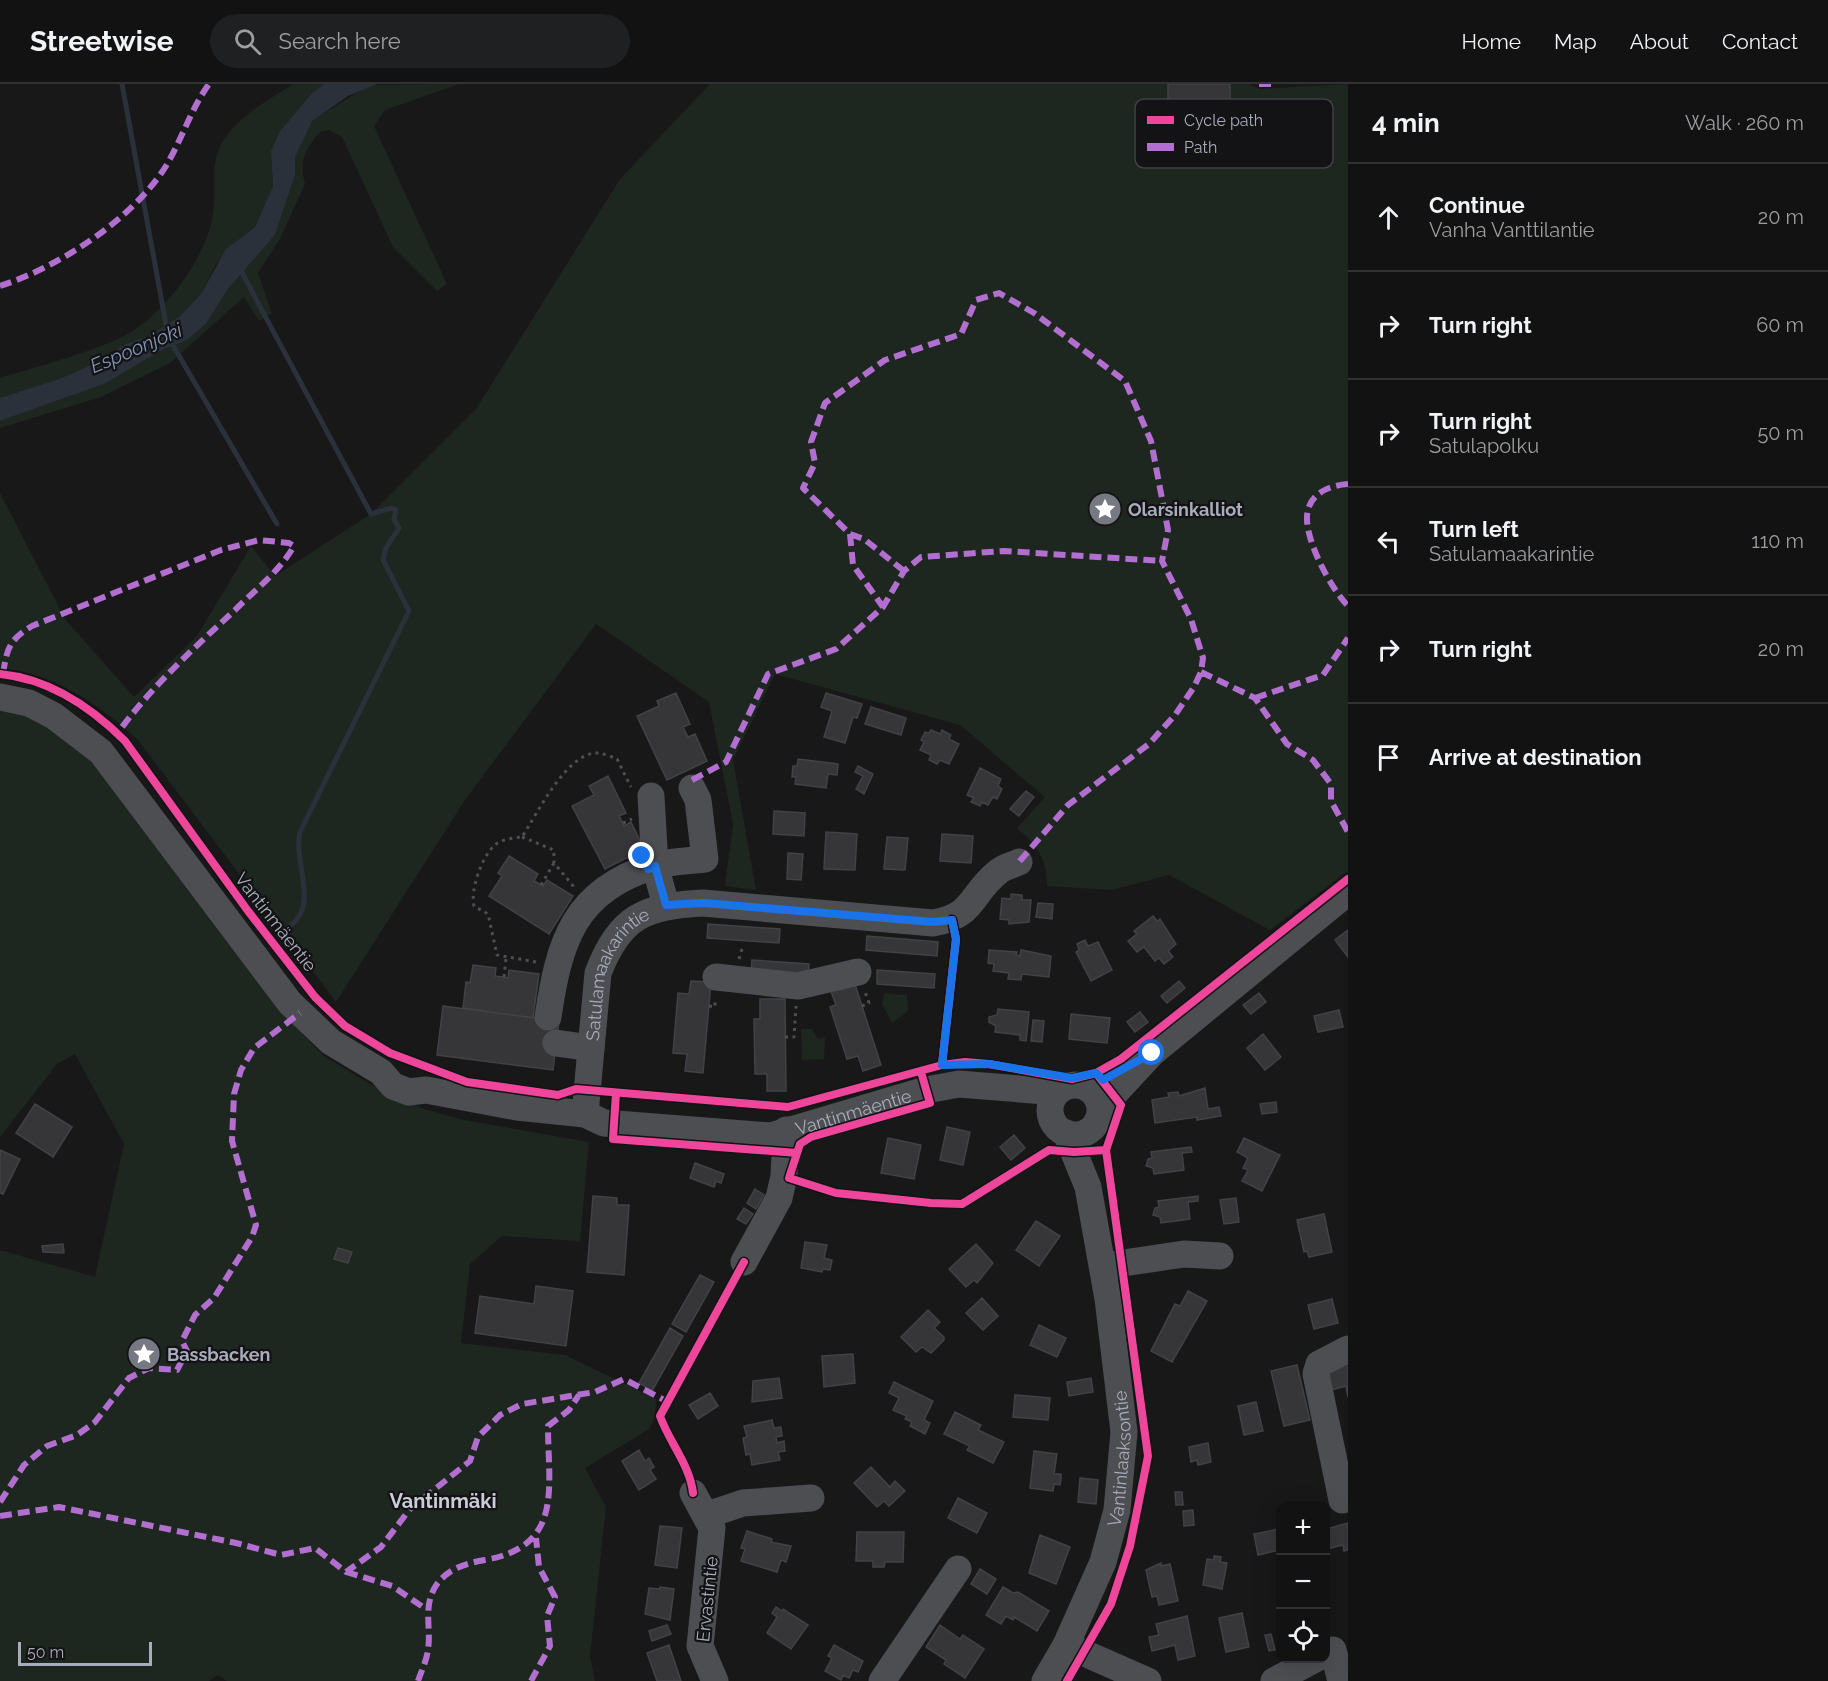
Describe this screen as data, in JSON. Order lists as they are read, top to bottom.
{
  "streets": {
    "street": [
      "Vantinmäentie",
      "Satulamaakarintie",
      "Vantinlaaksontie",
      "Ervastintie"
    ]
  },
  "crossings": [
    ["Vantinmäentie", "Satulamaakarintie"],
    ["Vantinmäentie", "Vantinlaaksontie"]
  ],
  "districts": ["Vantinmäki"],
  "water": ["Espoonjoki"],
  "places": {
    "place": ["Olarsinkalliot", "Bassbacken"]
  },
  "legend": ["Cycle path", "Path"],
  "scale_bar": "50 m",
  "page": {
    "header": "Streetwise",
    "search": "Search here",
    "nav": [
      "Home",
      "Map",
      "About",
      "Contact"
    ],
    "heading": ["4 min", "Walk · 260 m"],
    "list": [
      ["Continue", "Vanha Vanttilantie", "20 m"],
      ["Turn right", "60 m"],
      ["Turn right", "Satulapolku", "50 m"],
      ["Turn left", "Satulamaakarintie", "110 m"],
      ["Turn right", "20 m"],
      "Arrive at destination"
    ],
    "map_buttons": ["+", "−"],
    "scale": "50 m"
  }
}
